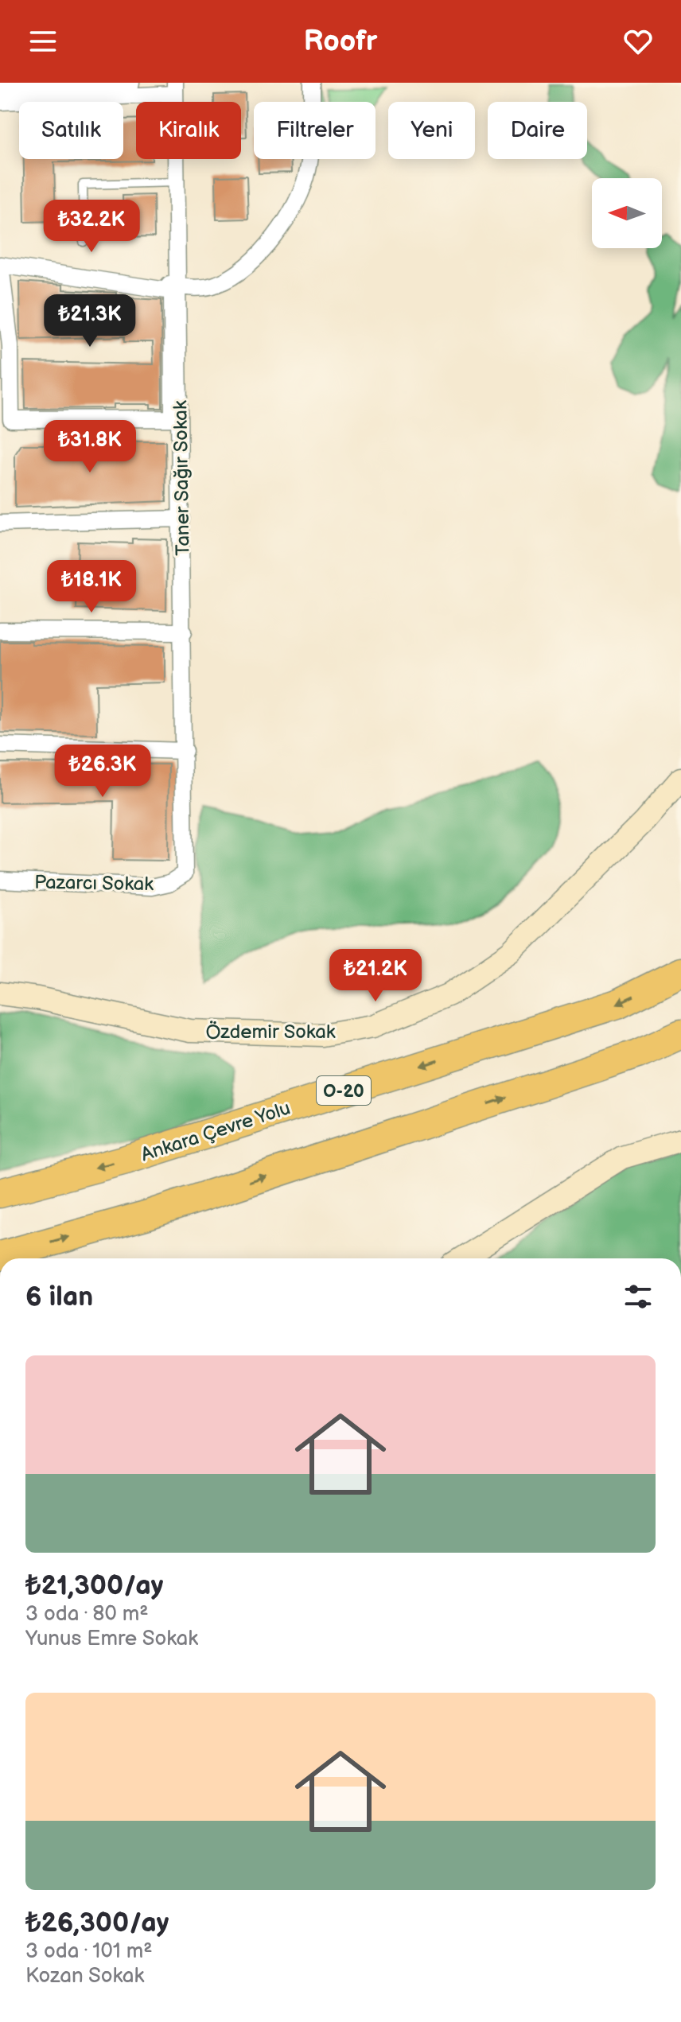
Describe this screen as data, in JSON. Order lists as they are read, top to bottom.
{
  "streets": {
    "highway": ["O-20", "Ankara Çevre Yolu"],
    "street": ["Taner Sağır Sokak", "Pazarcı Sokak", "Özdemir Sokak"]
  },
  "crossings": [
    ["Taner Sağır Sokak", "Pazarcı Sokak"]
  ],
  "north": "left",
  "page": {
    "header": "Roofr",
    "chip": [
      "Satılık",
      "Kiralık",
      "Filtreler",
      "Yeni",
      "Daire"
    ],
    "price": [
      "₺32.2K",
      "₺21.3K",
      "₺31.8K",
      "₺18.1K",
      "₺26.3K",
      "₺21.2K"
    ],
    "heading": "6 ilan",
    "list": [
      {
        "name": "₺21,300/ay",
        "note": "3 oda · 80 m² · Yunus Emre Sokak"
      },
      {
        "name": "₺26,300/ay",
        "note": "3 oda · 101 m² · Kozan Sokak"
      }
    ]
  }
}
